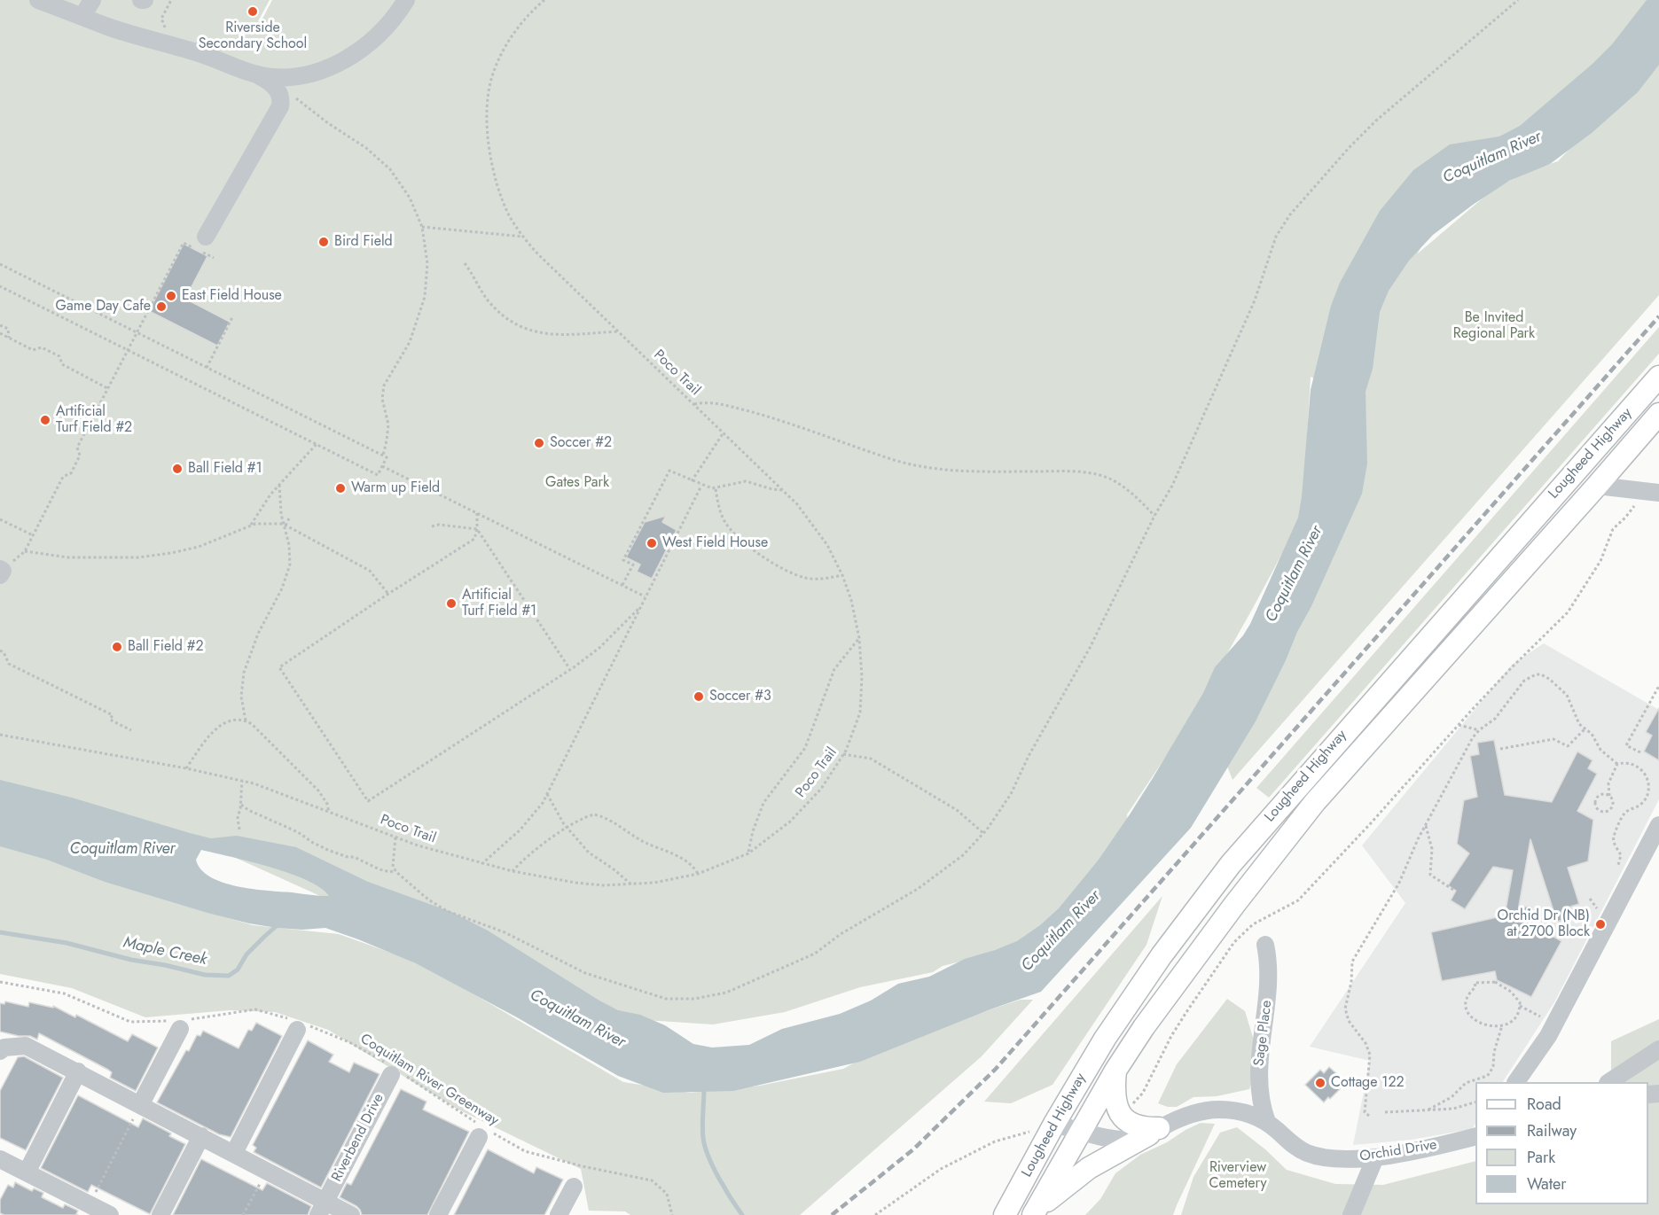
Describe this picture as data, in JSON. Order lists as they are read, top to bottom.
{
  "streets": {
    "main road": ["Lougheed Highway"],
    "street": ["Sage Place", "Riverbend Drive", "Orchid Drive"],
    "path": ["Poco Trail", "Coquitlam River Greenway"]
  },
  "crossings": [
    ["Lougheed Highway", "Orchid Drive"],
    ["Sage Place", "Orchid Drive"],
    ["Coquitlam River Greenway", "Riverbend Drive"]
  ],
  "water": ["Coquitlam River", "Maple Creek"],
  "parks": ["Be Invited Regional Park", "Gates Park", "Riverview Cemetery"],
  "places": [
    "Riverside Secondary School",
    "Bird Field",
    "East Field House",
    "Game Day Cafe",
    "Artificial Turf Field #2",
    "Soccer #2",
    "Ball Field #1",
    "Warm up Field",
    "West Field House",
    "Artificial Turf Field #1",
    "Ball Field #2",
    "Soccer #3",
    "Orchid Dr (NB) at 2700 Block",
    "Cottage 122"
  ],
  "legend": [
    "Road",
    "Railway",
    "Park",
    "Water"
  ]
}
